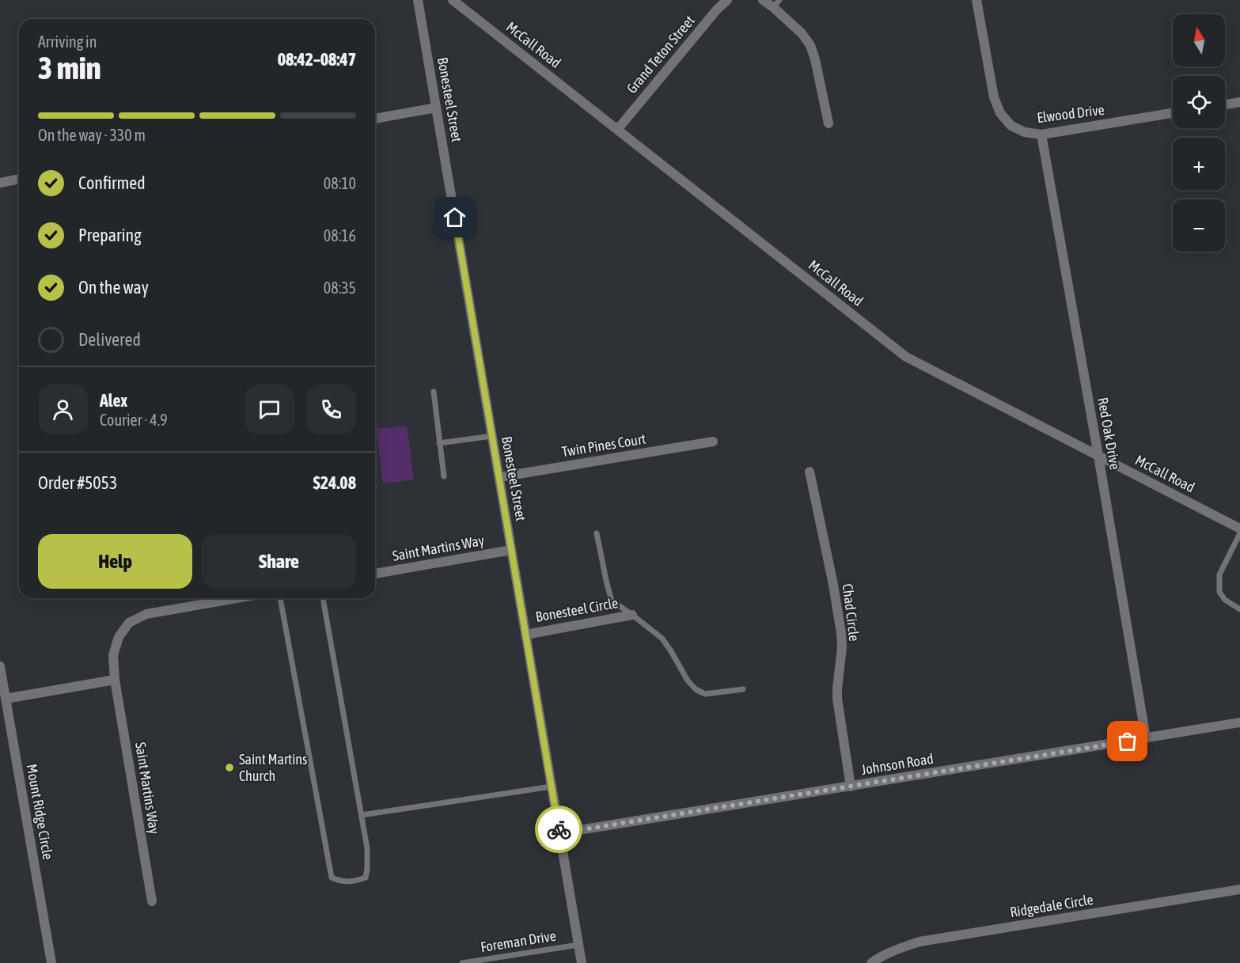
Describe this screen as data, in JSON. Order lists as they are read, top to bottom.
{
  "streets": {
    "street": [
      "McCall Road",
      "Grand Teton Street",
      "Bonesteel Street",
      "Elwood Drive",
      "Red Oak Drive",
      "Twin Pines Court",
      "Saint Martins Way",
      "Bonesteel Circle",
      "Chad Circle",
      "Johnson Road",
      "Mount Ridge Circle",
      "Ridgedale Circle"
    ],
    "lane": ["Foreman Drive"]
  },
  "crossings": [
    ["McCall Road", "Grand Teton Street"],
    ["McCall Road", "Red Oak Drive"],
    ["Bonesteel Street", "Twin Pines Court"],
    ["Bonesteel Street", "Saint Martins Way"],
    ["Bonesteel Street", "Bonesteel Circle"],
    ["Bonesteel Street", "Johnson Road"],
    ["Bonesteel Street", "Foreman Drive"],
    ["Elwood Drive", "Red Oak Drive"],
    ["Red Oak Drive", "Johnson Road"],
    ["Chad Circle", "Johnson Road"]
  ],
  "places": ["Saint Martins Church"],
  "north": "top",
  "page": {
    "map_buttons": ["+", "−"],
    "heading": ["3 min", "Arriving in", "08:42–08:47"],
    "panel": [
      "Alex",
      "Courier · 4.9",
      "Order #5053",
      "$24.08"
    ],
    "bar": "On the way · 330 m",
    "list": [
      ["Confirmed", "08:10"],
      ["Preparing", "08:16"],
      ["On the way", "08:35"],
      "Delivered"
    ],
    "buttons": ["Help", "Share"]
  }
}
